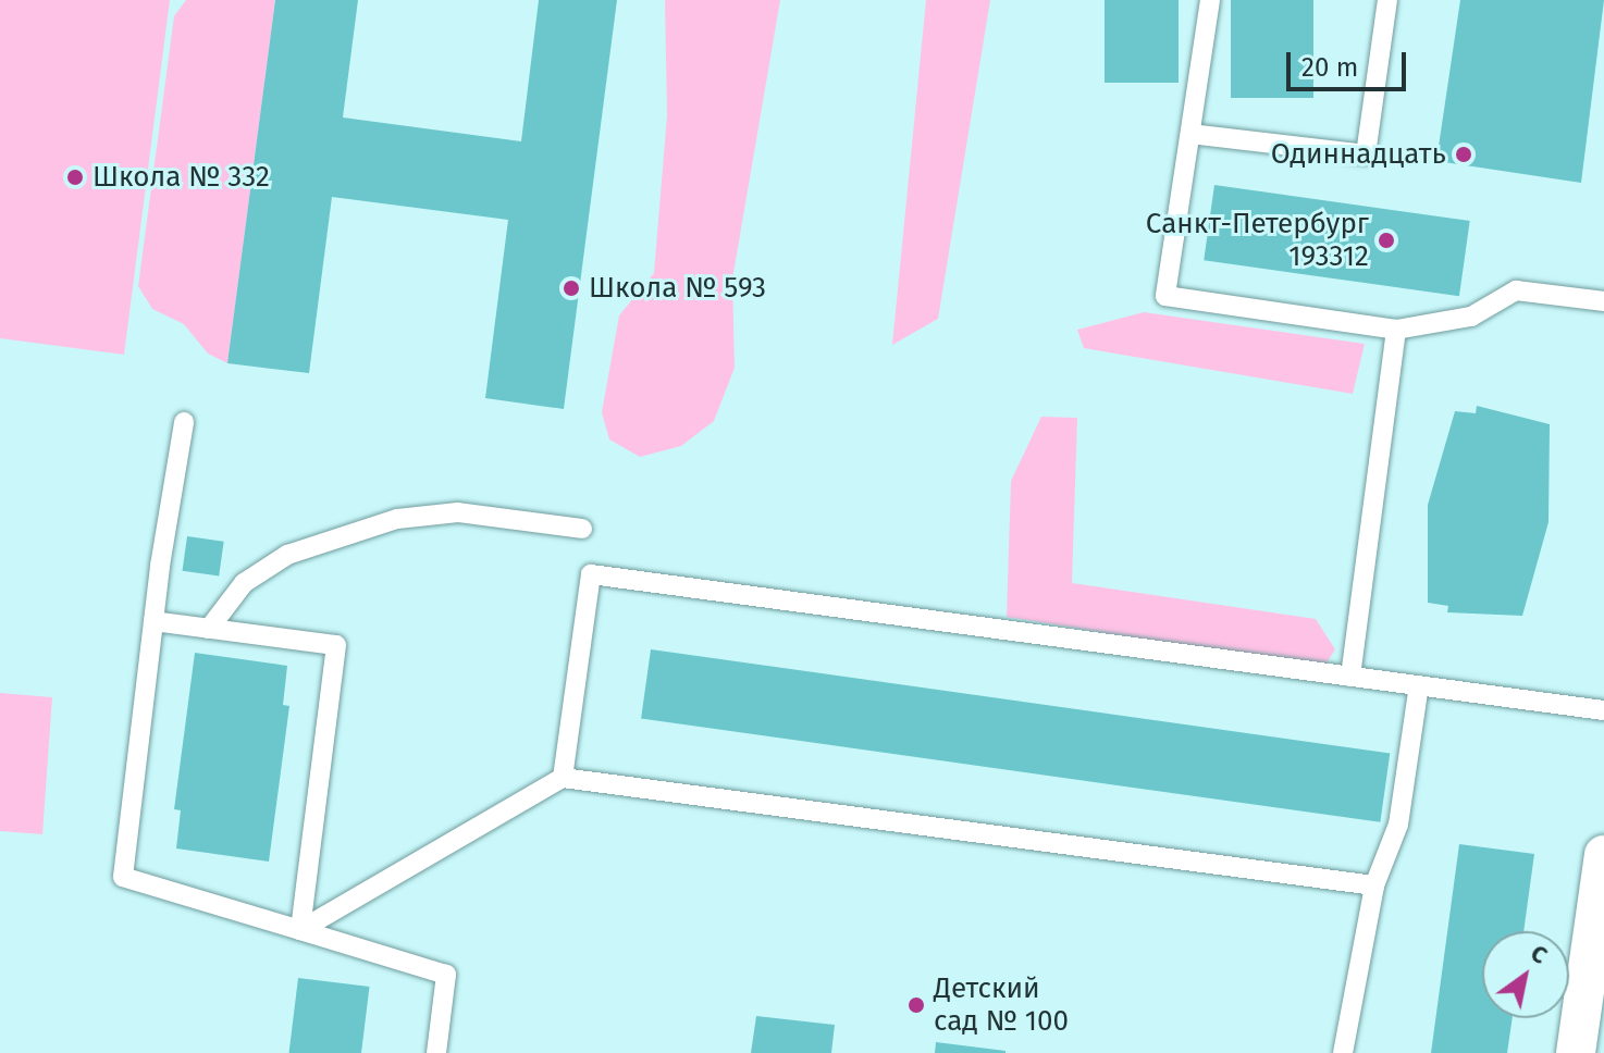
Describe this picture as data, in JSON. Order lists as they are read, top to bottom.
{
  "places": [
    "Одиннадцать",
    "Школа № 332",
    "Санкт-Петербург 193312",
    "Школа № 593",
    "Детский сад № 100"
  ],
  "scale_bar": "20 m",
  "north": "top right"
}
